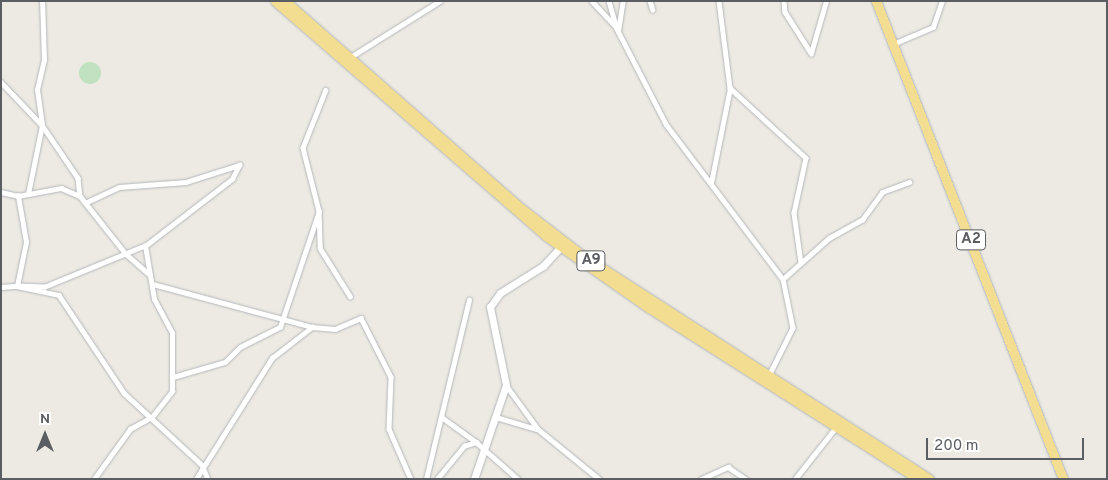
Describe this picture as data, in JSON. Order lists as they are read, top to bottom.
{
  "streets": {
    "highway": ["A2", "A9"]
  },
  "scale_bar": "200 m",
  "north": "top"
}
